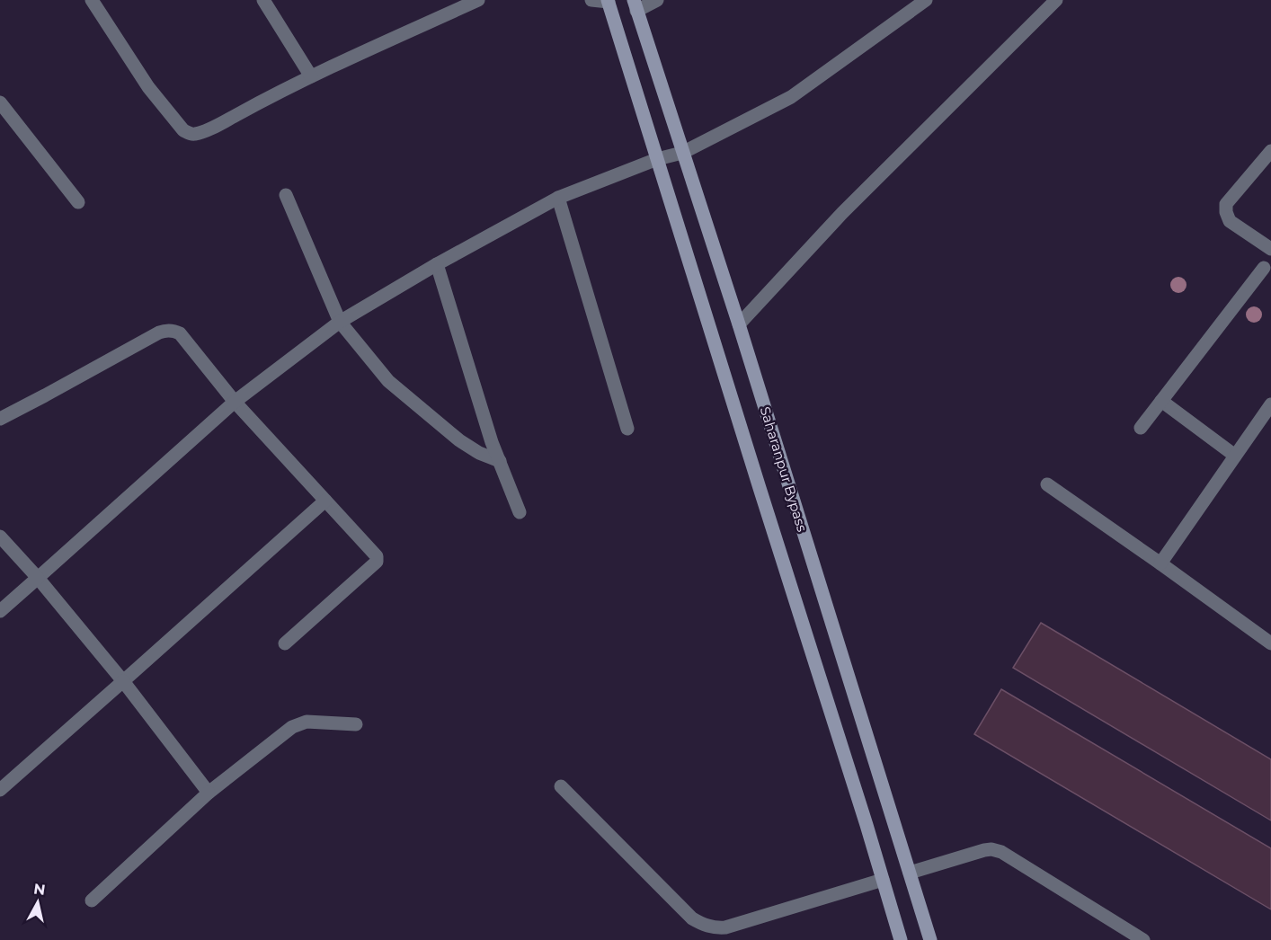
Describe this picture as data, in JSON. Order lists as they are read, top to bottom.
{
  "streets": {
    "main road": ["Saharanpur Bypass"]
  },
  "north": "top"
}
